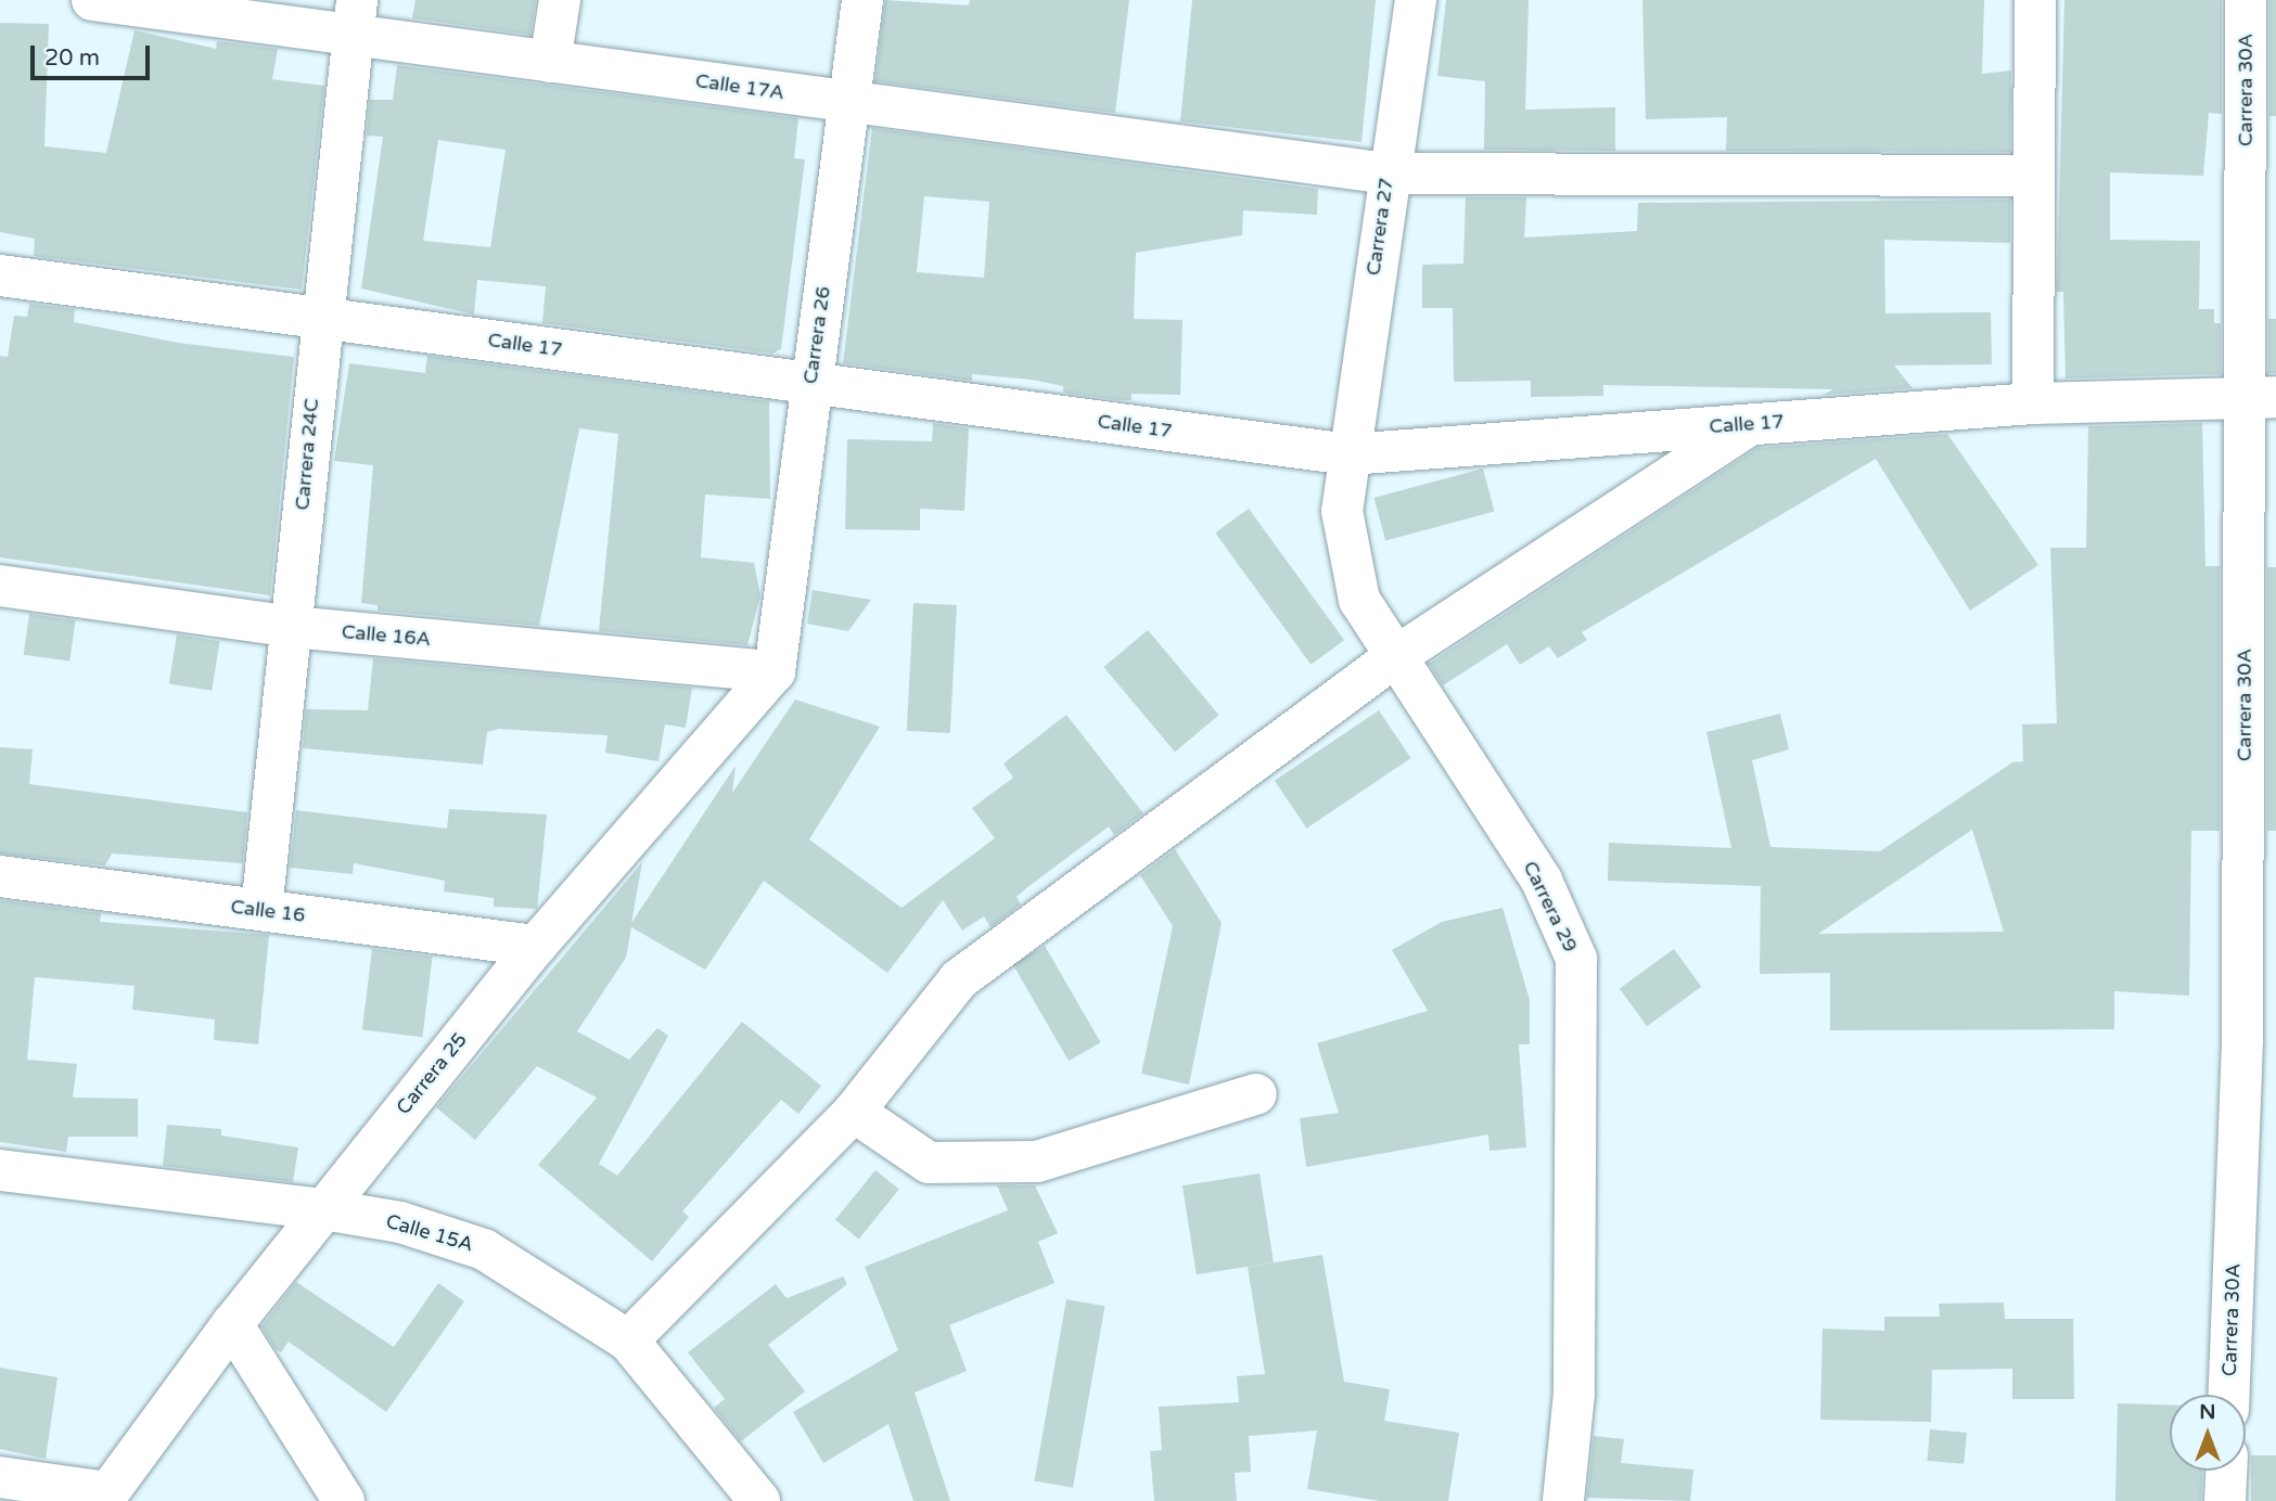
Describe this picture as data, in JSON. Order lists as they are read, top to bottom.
{
  "streets": {
    "street": [
      "Calle 17A",
      "Carrera 30A",
      "Carrera 27",
      "Carrera 26",
      "Calle 17",
      "Carrera 24C",
      "Calle 16A",
      "Carrera 29",
      "Calle 16",
      "Carrera 25",
      "Calle 15A"
    ]
  },
  "crossings": [
    ["Calle 17A", "Carrera 27"],
    ["Calle 17A", "Carrera 26"],
    ["Calle 17A", "Carrera 24C"],
    ["Carrera 30A", "Calle 17"],
    ["Carrera 27", "Calle 17"],
    ["Carrera 27", "Carrera 29"],
    ["Carrera 26", "Calle 17"],
    ["Carrera 26", "Calle 16A"],
    ["Carrera 26", "Carrera 25"],
    ["Calle 17", "Carrera 24C"],
    ["Calle 17", "Carrera 29"],
    ["Carrera 24C", "Calle 16A"],
    ["Carrera 24C", "Calle 16"],
    ["Calle 16A", "Carrera 25"],
    ["Calle 16", "Carrera 25"],
    ["Carrera 25", "Calle 15A"]
  ],
  "scale_bar": "20 m",
  "north": "top"
}
